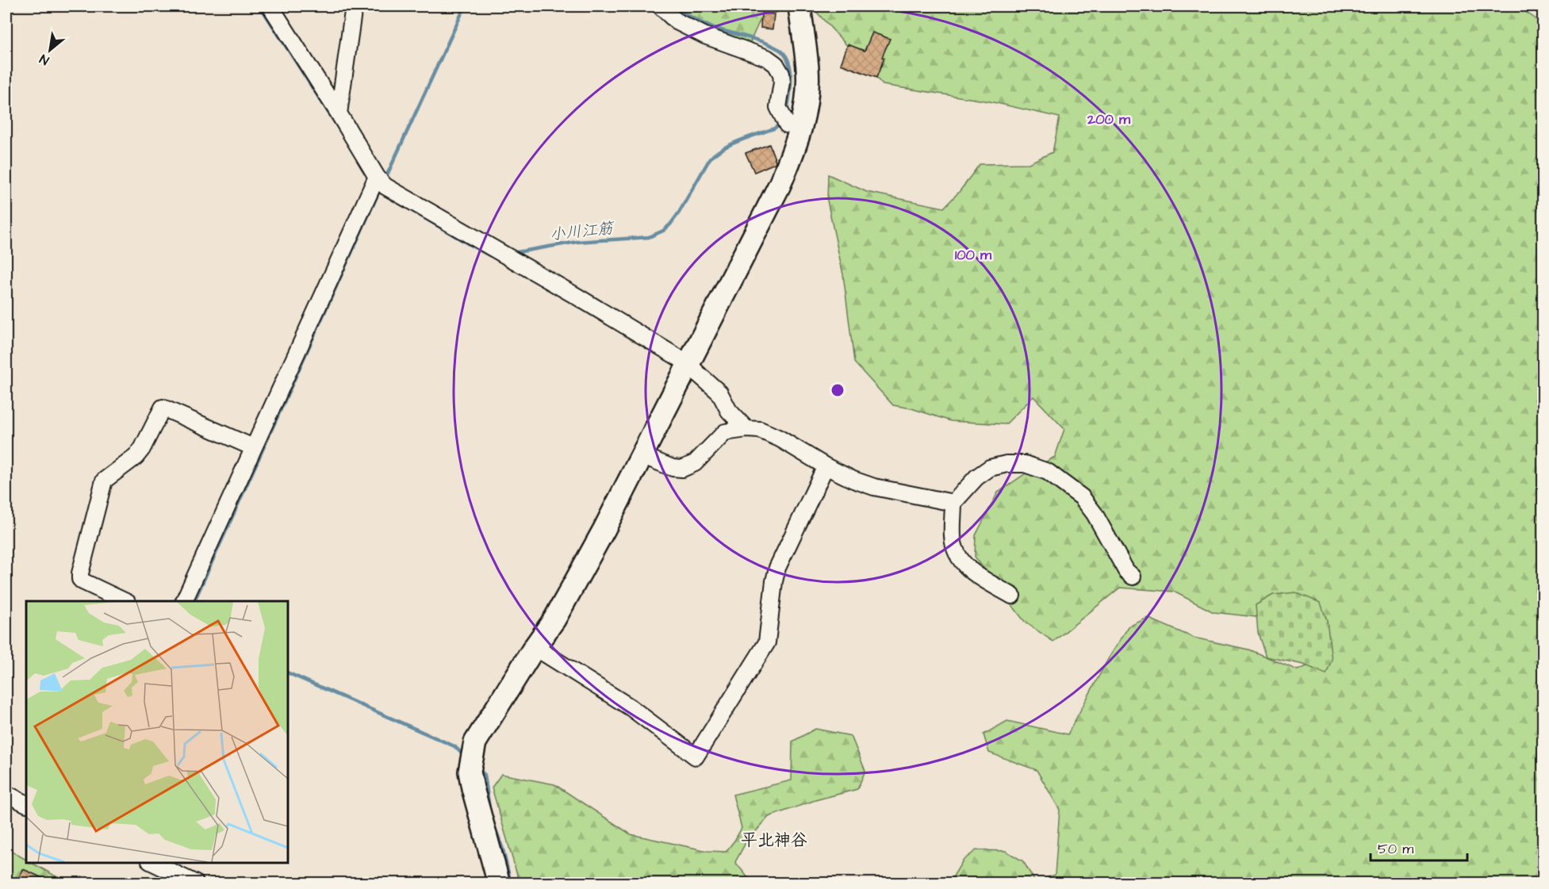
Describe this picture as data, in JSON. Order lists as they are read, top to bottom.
{
  "districts": ["平北神谷"],
  "water": ["小川江筋"],
  "scale_bar": "50 m",
  "north": "bottom left",
  "rings": ["200 m", "100 m"]
}
